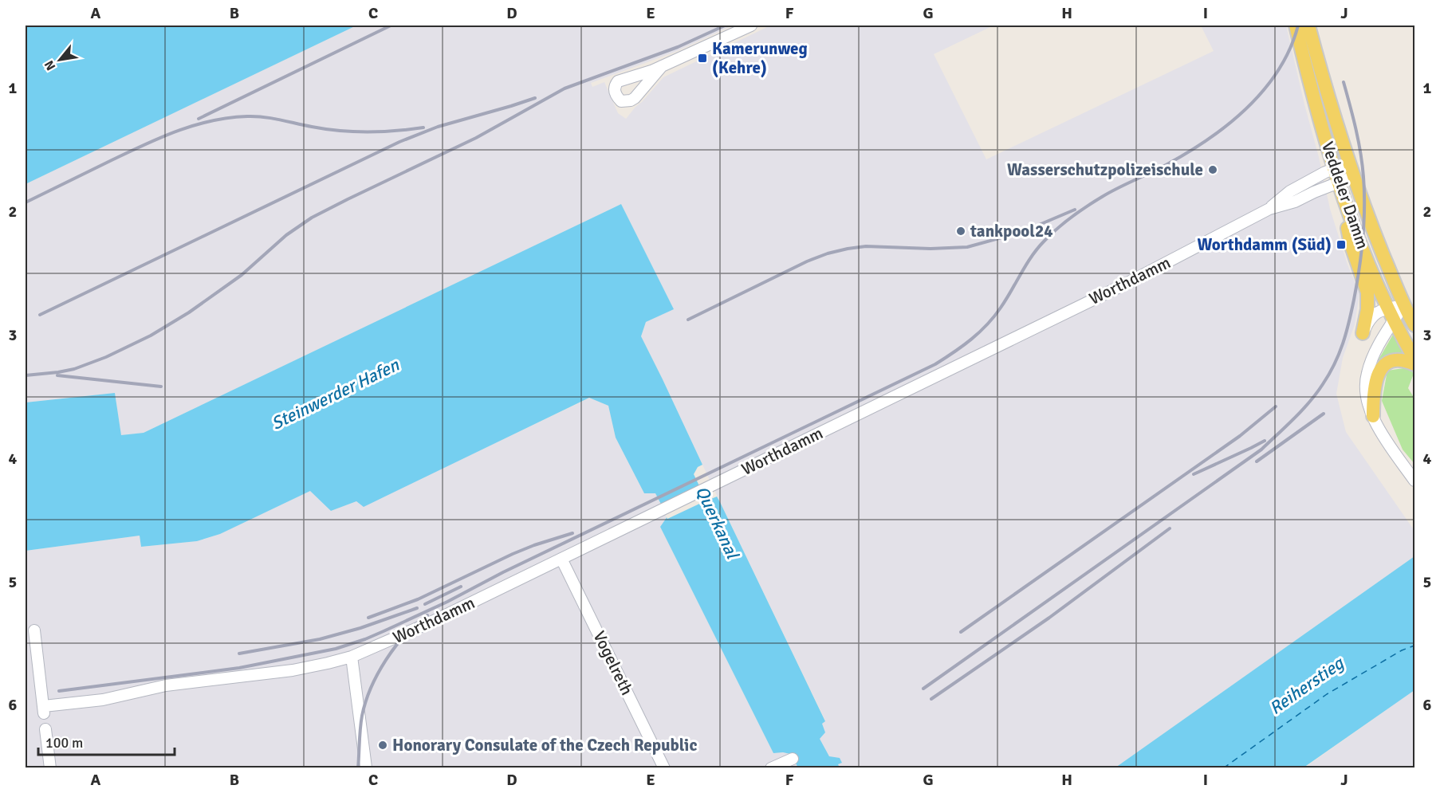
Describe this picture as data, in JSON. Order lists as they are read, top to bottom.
{
  "streets": {
    "main road": ["Veddeler Damm"],
    "street": ["Worthdamm", "Vogelreth"]
  },
  "crossings": [
    ["Veddeler Damm", "Worthdamm"],
    ["Worthdamm", "Vogelreth"]
  ],
  "water": ["Steinwerder Hafen", "Querkanal", "Reiherstieg"],
  "places": {
    "transit": ["Kamerunweg (Kehre)", "Worthdamm (Süd)"],
    "other": ["Wasserschutzpolizeischule", "tankpool24", "Honorary Consulate of the Czech Republic"]
  },
  "scale_bar": "100 m",
  "north": "bottom left",
  "grid": {
    "columns": [
      "A",
      "B",
      "C",
      "D",
      "E",
      "F",
      "G",
      "H",
      "I",
      "J"
    ],
    "rows": [
      "1",
      "2",
      "3",
      "4",
      "5",
      "6"
    ]
  }
}
